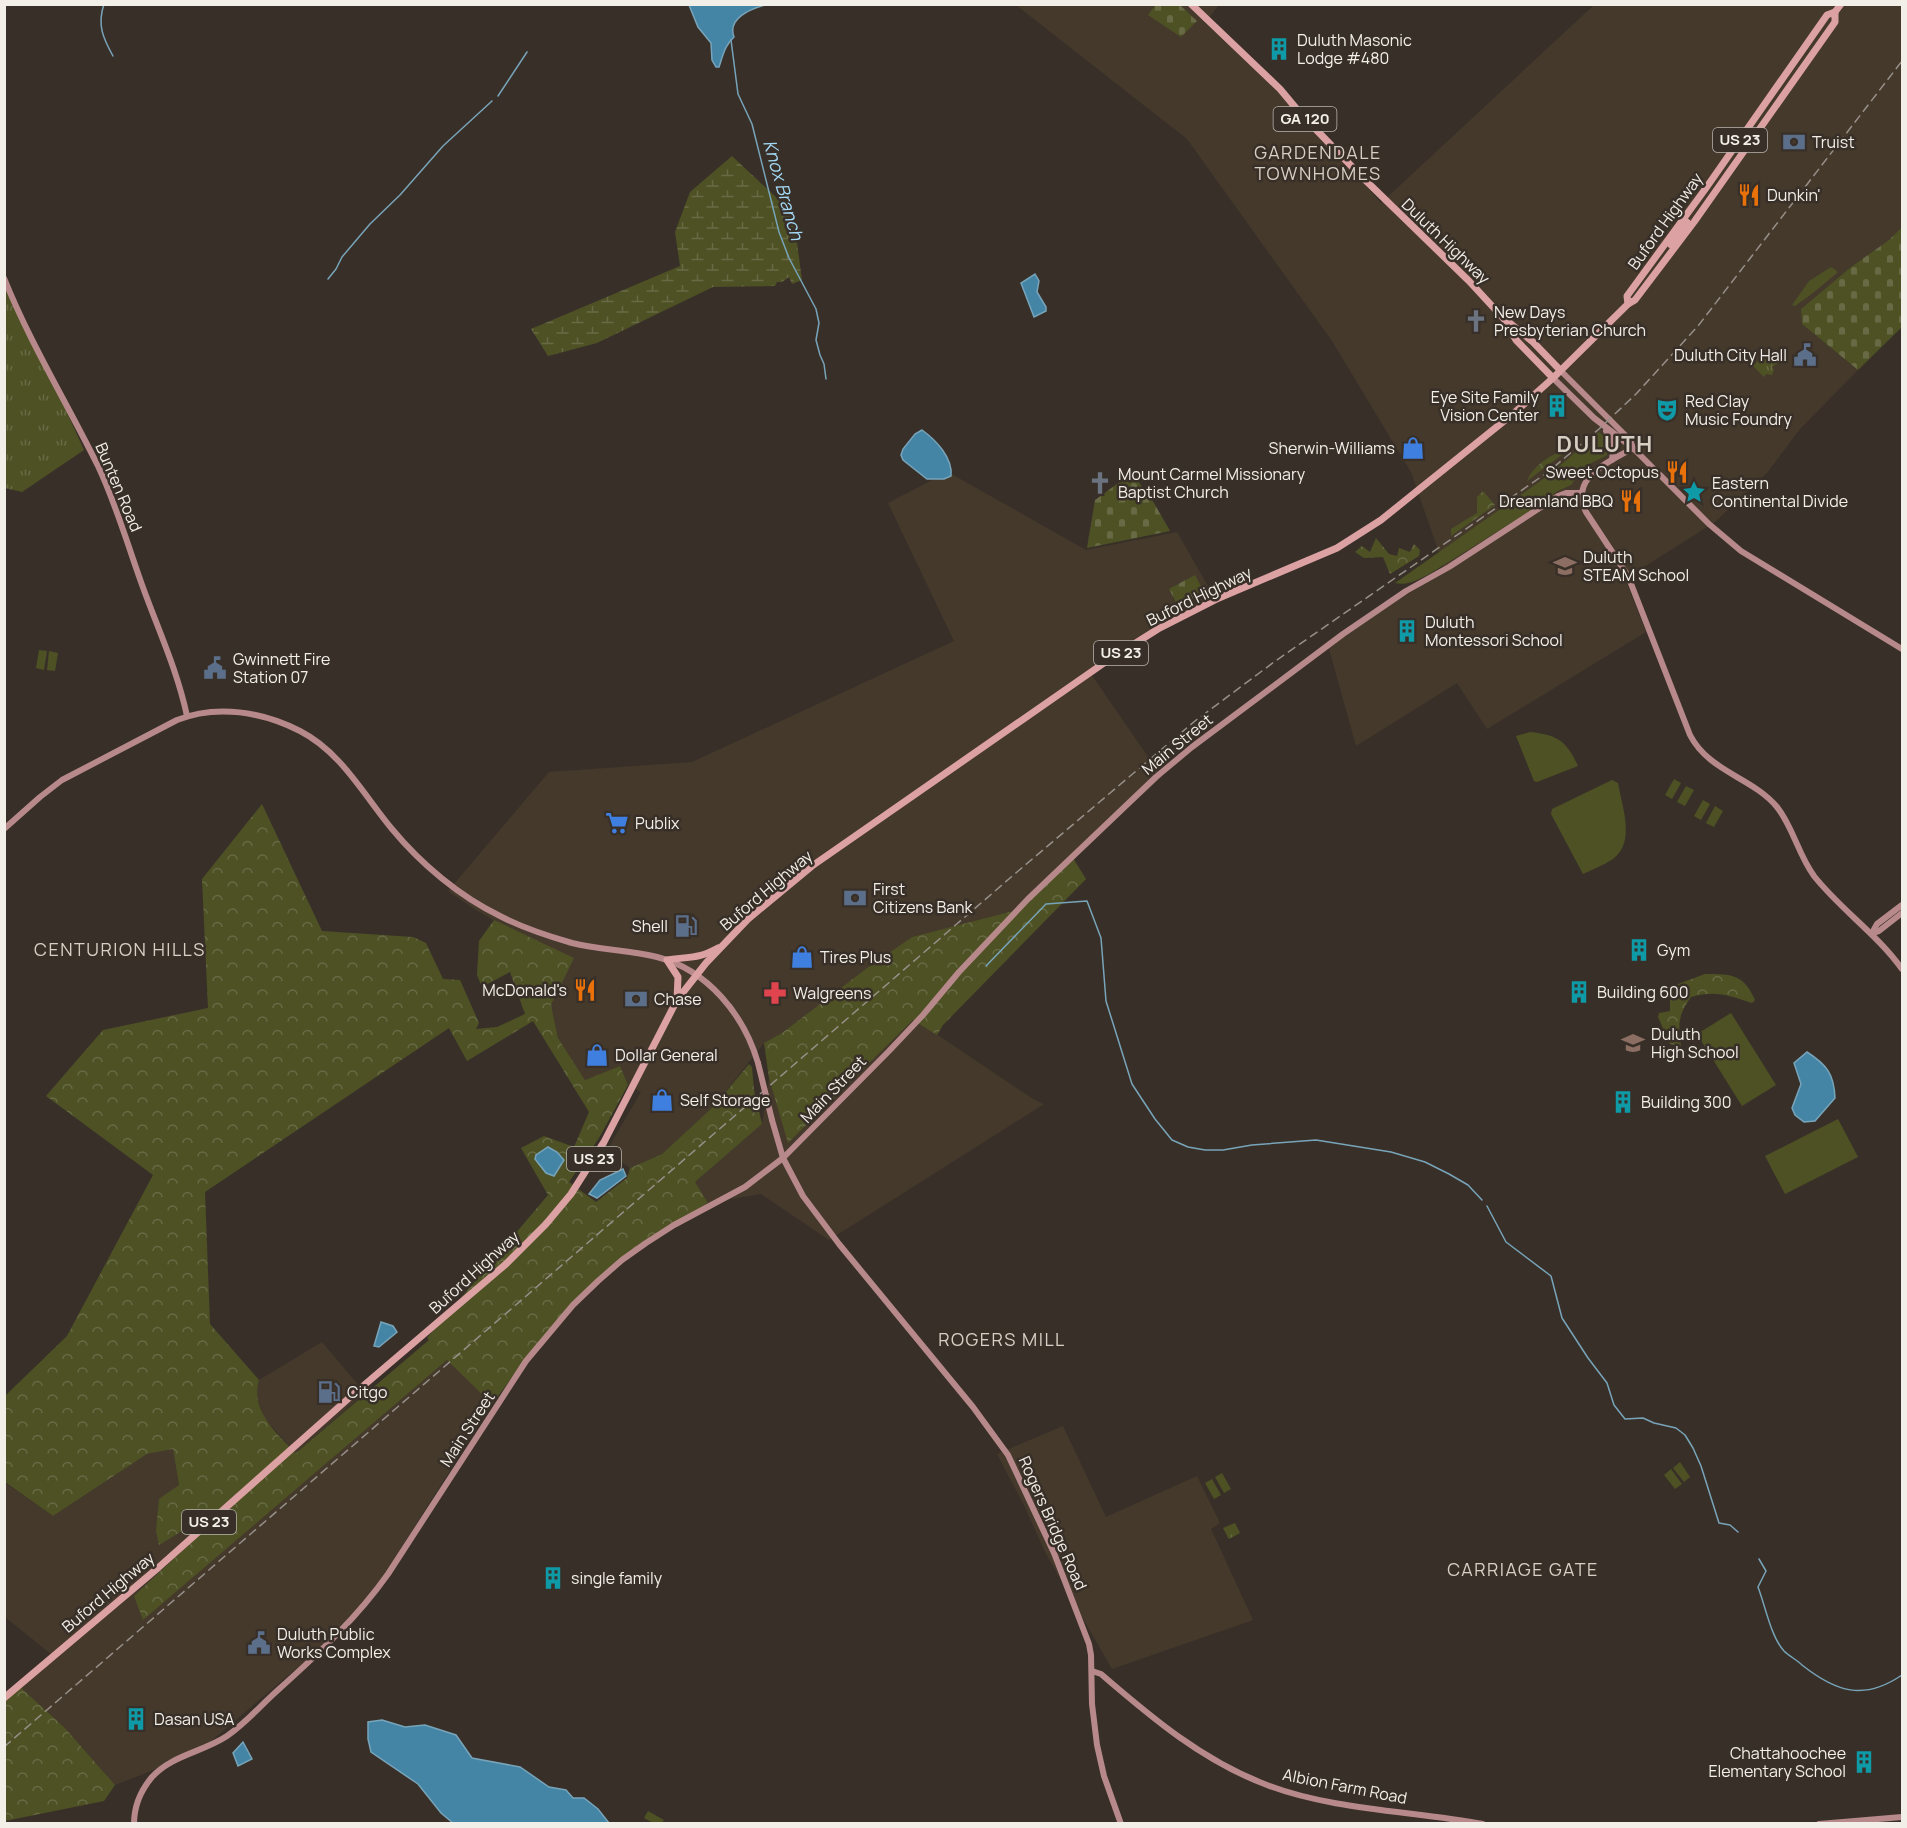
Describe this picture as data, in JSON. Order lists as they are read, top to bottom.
{
  "streets": {
    "main road": [
      "GA 120",
      "US 23",
      "Buford Highway",
      "Duluth Highway"
    ],
    "street": [
      "Bunten Road",
      "Main Street",
      "Rogers Bridge Road",
      "Albion Farm Road"
    ]
  },
  "crossings": [
    ["Buford Highway", "Duluth Highway"],
    ["Buford Highway", "Rogers Bridge Road"],
    ["Bunten Road", "Rogers Bridge Road"],
    ["Main Street", "Rogers Bridge Road"],
    ["Rogers Bridge Road", "Albion Farm Road"]
  ],
  "districts": [
    "GARDENDALE TOWNHOMES",
    "DULUTH",
    "CENTURION HILLS",
    "ROGERS MILL",
    "CARRIAGE GATE"
  ],
  "water": ["Knox Branch"],
  "places": {
    "building": [
      "Duluth Masonic Lodge #480",
      "Eye Site Family Vision Center",
      "Duluth Montessori School",
      "Gym",
      "Building 600",
      "Building 300",
      "single family",
      "Dasan USA",
      "Chattahoochee Elementary School"
    ],
    "bank": ["Truist", "First Citizens Bank", "Chase"],
    "restaurant": [
      "Dunkin'",
      "Sweet Octopus",
      "Dreamland BBQ",
      "McDonald's"
    ],
    "church": ["New Days Presbyterian Church", "Mount Carmel Missionary Baptist Church"],
    "public building": ["Duluth City Hall", "Gwinnett Fire Station 07", "Duluth Public Works Complex"],
    "theatre": ["Red Clay Music Foundry"],
    "shop": [
      "Sherwin-Williams",
      "Tires Plus",
      "Dollar General",
      "Self Storage"
    ],
    "place": ["Eastern Continental Divide"],
    "school or university": ["Duluth STEAM School", "Duluth High School"],
    "supermarket": ["Publix"],
    "fuel station": ["Shell", "Citgo"],
    "pharmacy": ["Walgreens"]
  }
}
